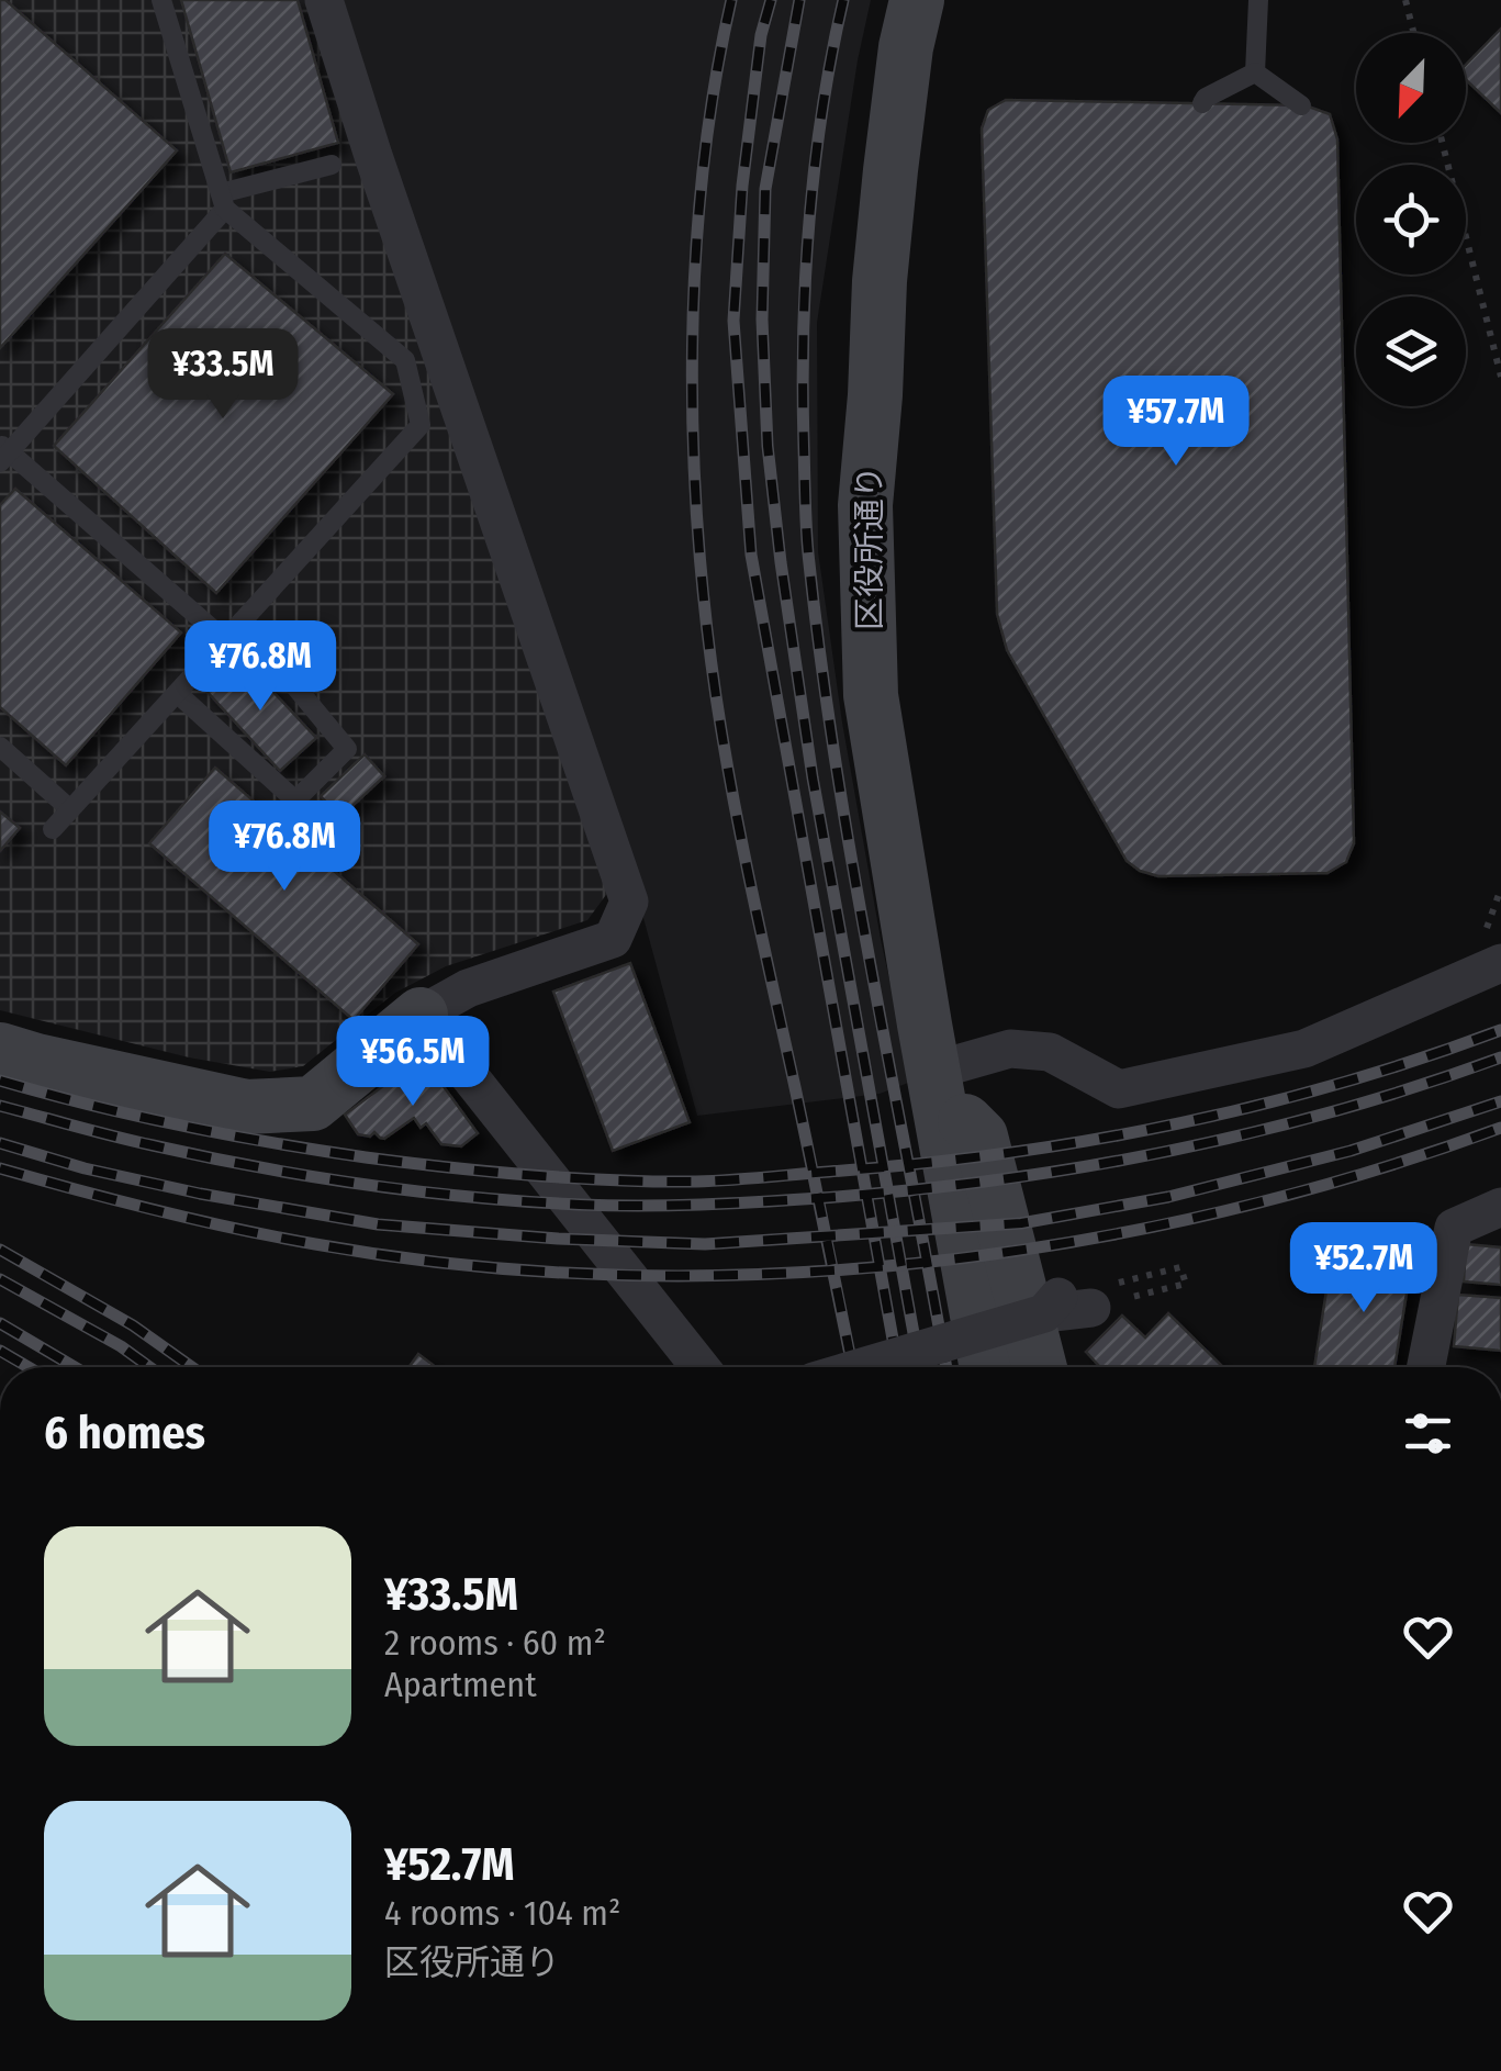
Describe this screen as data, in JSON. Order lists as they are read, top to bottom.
{
  "streets": {
    "street": ["区役所通り"]
  },
  "north": "bottom left",
  "page": {
    "price": [
      "¥33.5M",
      "¥57.7M",
      "¥76.8M",
      "¥76.8M",
      "¥56.5M",
      "¥52.7M"
    ],
    "heading": "6 homes",
    "list": [
      {
        "name": "¥33.5M",
        "note": "2 rooms · 60 m² · Apartment"
      },
      {
        "name": "¥52.7M",
        "note": "4 rooms · 104 m² · 区役所通り"
      }
    ]
  }
}
